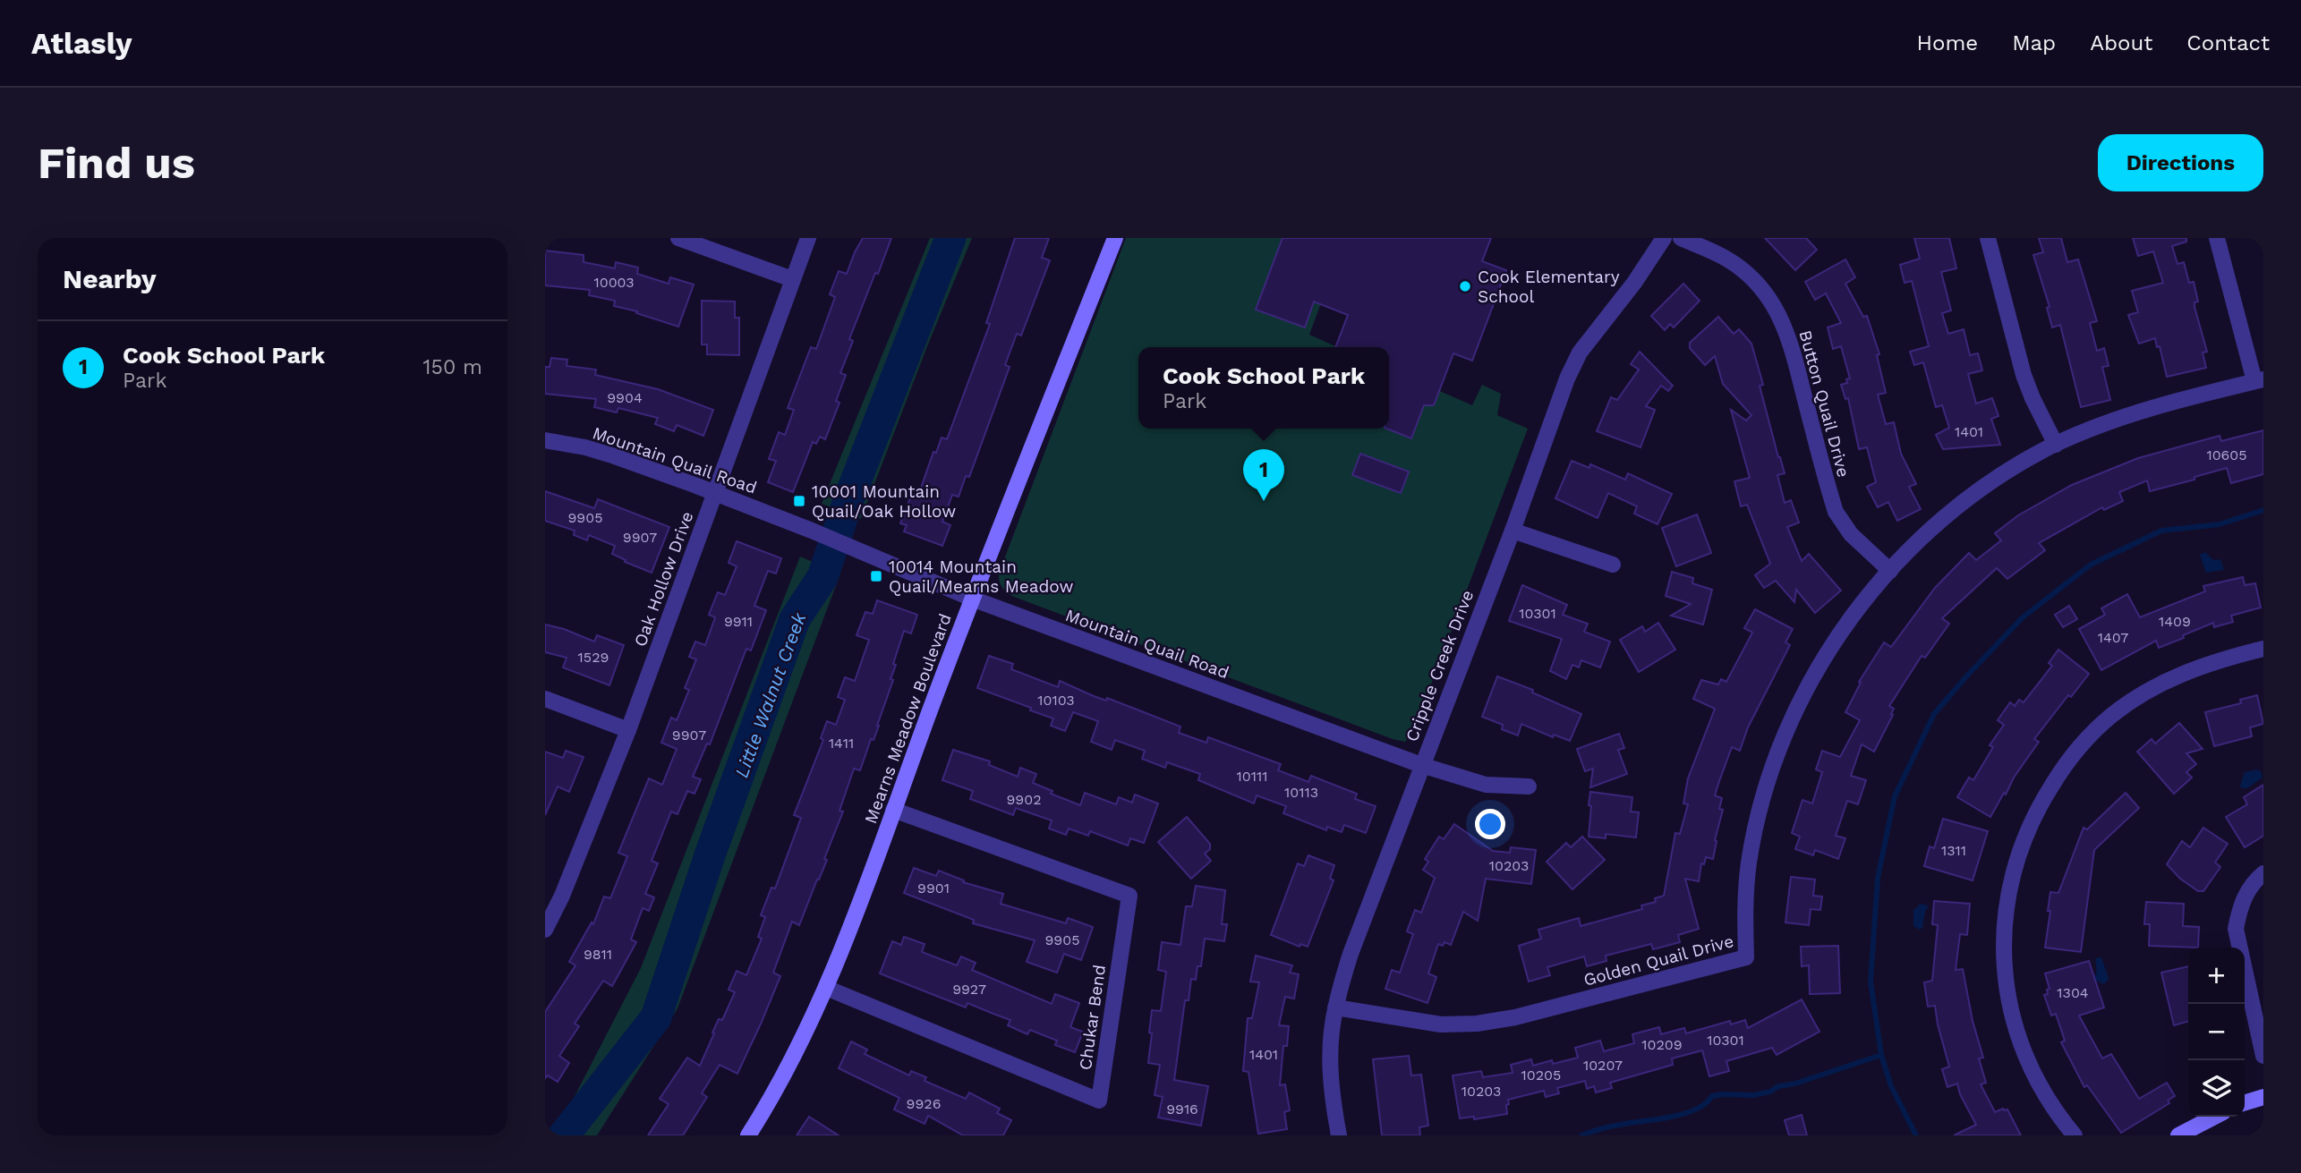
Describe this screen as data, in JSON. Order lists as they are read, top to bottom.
{
  "streets": {
    "street": [
      "Button Quail Drive",
      "Mountain Quail Road",
      "Oak Hollow Drive",
      "Cripple Creek Drive",
      "Mearns Meadow Boulevard",
      "Golden Quail Drive",
      "Chukar Bend"
    ]
  },
  "crossings": [
    ["Button Quail Drive", "Golden Quail Drive"],
    ["Mountain Quail Road", "Oak Hollow Drive"],
    ["Mountain Quail Road", "Cripple Creek Drive"],
    ["Mountain Quail Road", "Mearns Meadow Boulevard"],
    ["Cripple Creek Drive", "Golden Quail Drive"],
    ["Mearns Meadow Boulevard", "Chukar Bend"]
  ],
  "water": ["Little Walnut Creek"],
  "places": {
    "other": ["Cook Elementary School"],
    "transit": ["10001 Mountain Quail/Oak Hollow", "10014 Mountain Quail/Mearns Meadow"]
  },
  "house_numbers": [
    "10003",
    "9904",
    "1401",
    "10605",
    "9905",
    "9907",
    "10301",
    "9911",
    "1409",
    "1407",
    "1529",
    "10103",
    "9907",
    "1411",
    "10111",
    "10113",
    "9902",
    "1311",
    "10203",
    "9901",
    "9905",
    "9811",
    "9927",
    "1304",
    "10301",
    "10209",
    "1401",
    "10207",
    "10205",
    "10203",
    "9926",
    "9916"
  ],
  "page": {
    "header": "Atlasly",
    "nav": [
      "Home",
      "Map",
      "About",
      "Contact"
    ],
    "buttons": "Directions",
    "title": "Find us",
    "heading": "Nearby",
    "list": [
      {
        "mark": "1",
        "name": "Cook School Park",
        "note": "Park",
        "value": "150 m"
      }
    ],
    "popup": ["Cook School Park", "Park"],
    "pins": "1",
    "map_buttons": ["+", "−"]
  }
}
